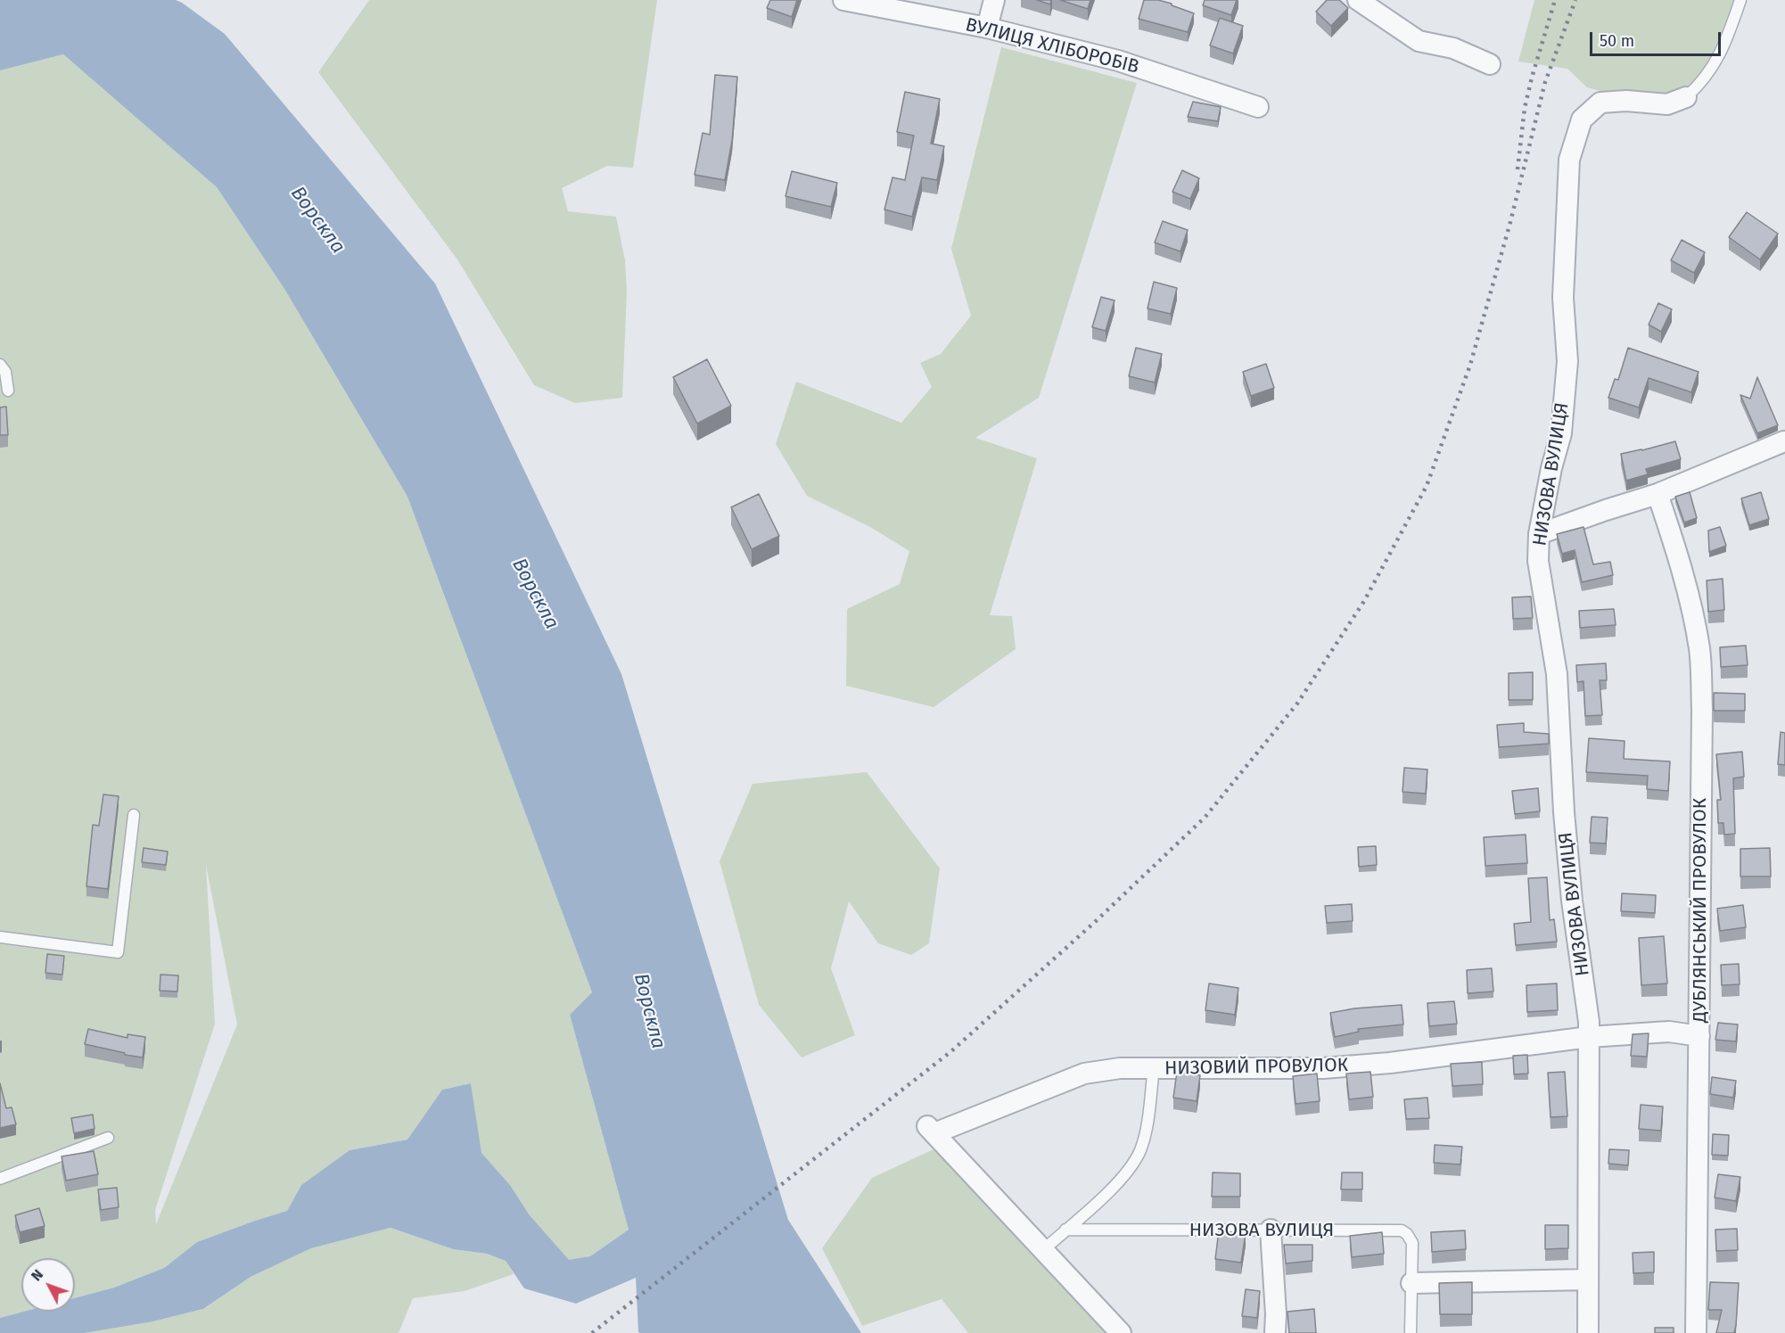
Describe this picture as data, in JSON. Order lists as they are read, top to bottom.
{
  "streets": {
    "street": [
      "ВУЛИЦЯ ХЛІБОРОБІВ",
      "НИЗОВА ВУЛИЦЯ",
      "ДУБЛЯНСЬКИЙ ПРОВУЛОК",
      "НИЗОВИЙ ПРОВУЛОК"
    ]
  },
  "crossings": [
    ["НИЗОВА ВУЛИЦЯ", "НИЗОВИЙ ПРОВУЛОК"]
  ],
  "water": ["Ворскла"],
  "scale_bar": "50 m",
  "north": "top left"
}
